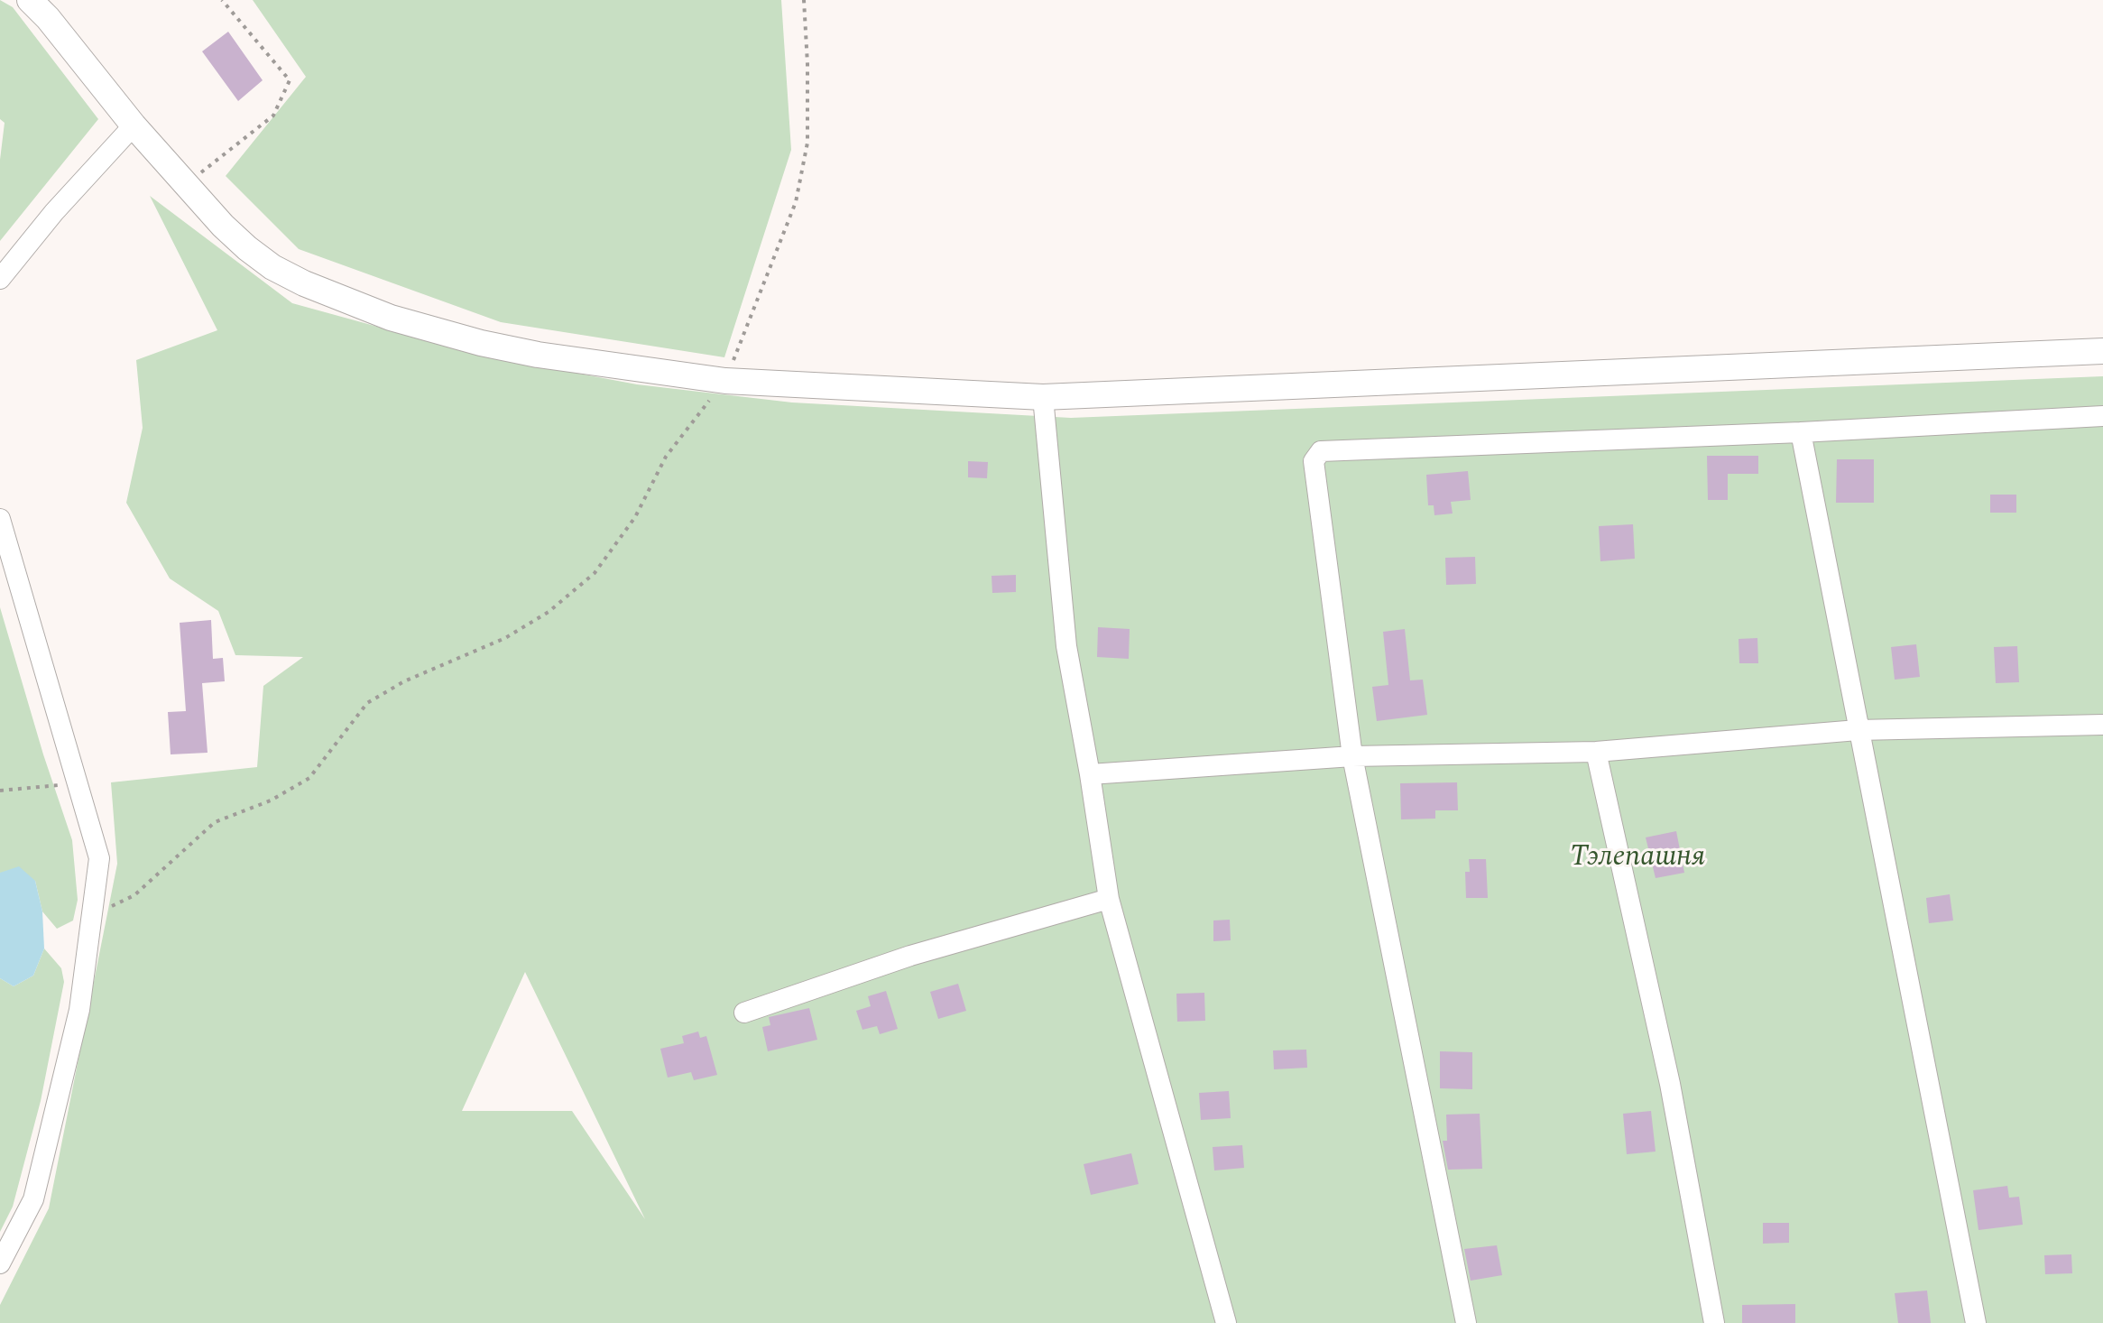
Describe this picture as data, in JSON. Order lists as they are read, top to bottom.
{
  "parks": ["Тэлепашня"]
}
